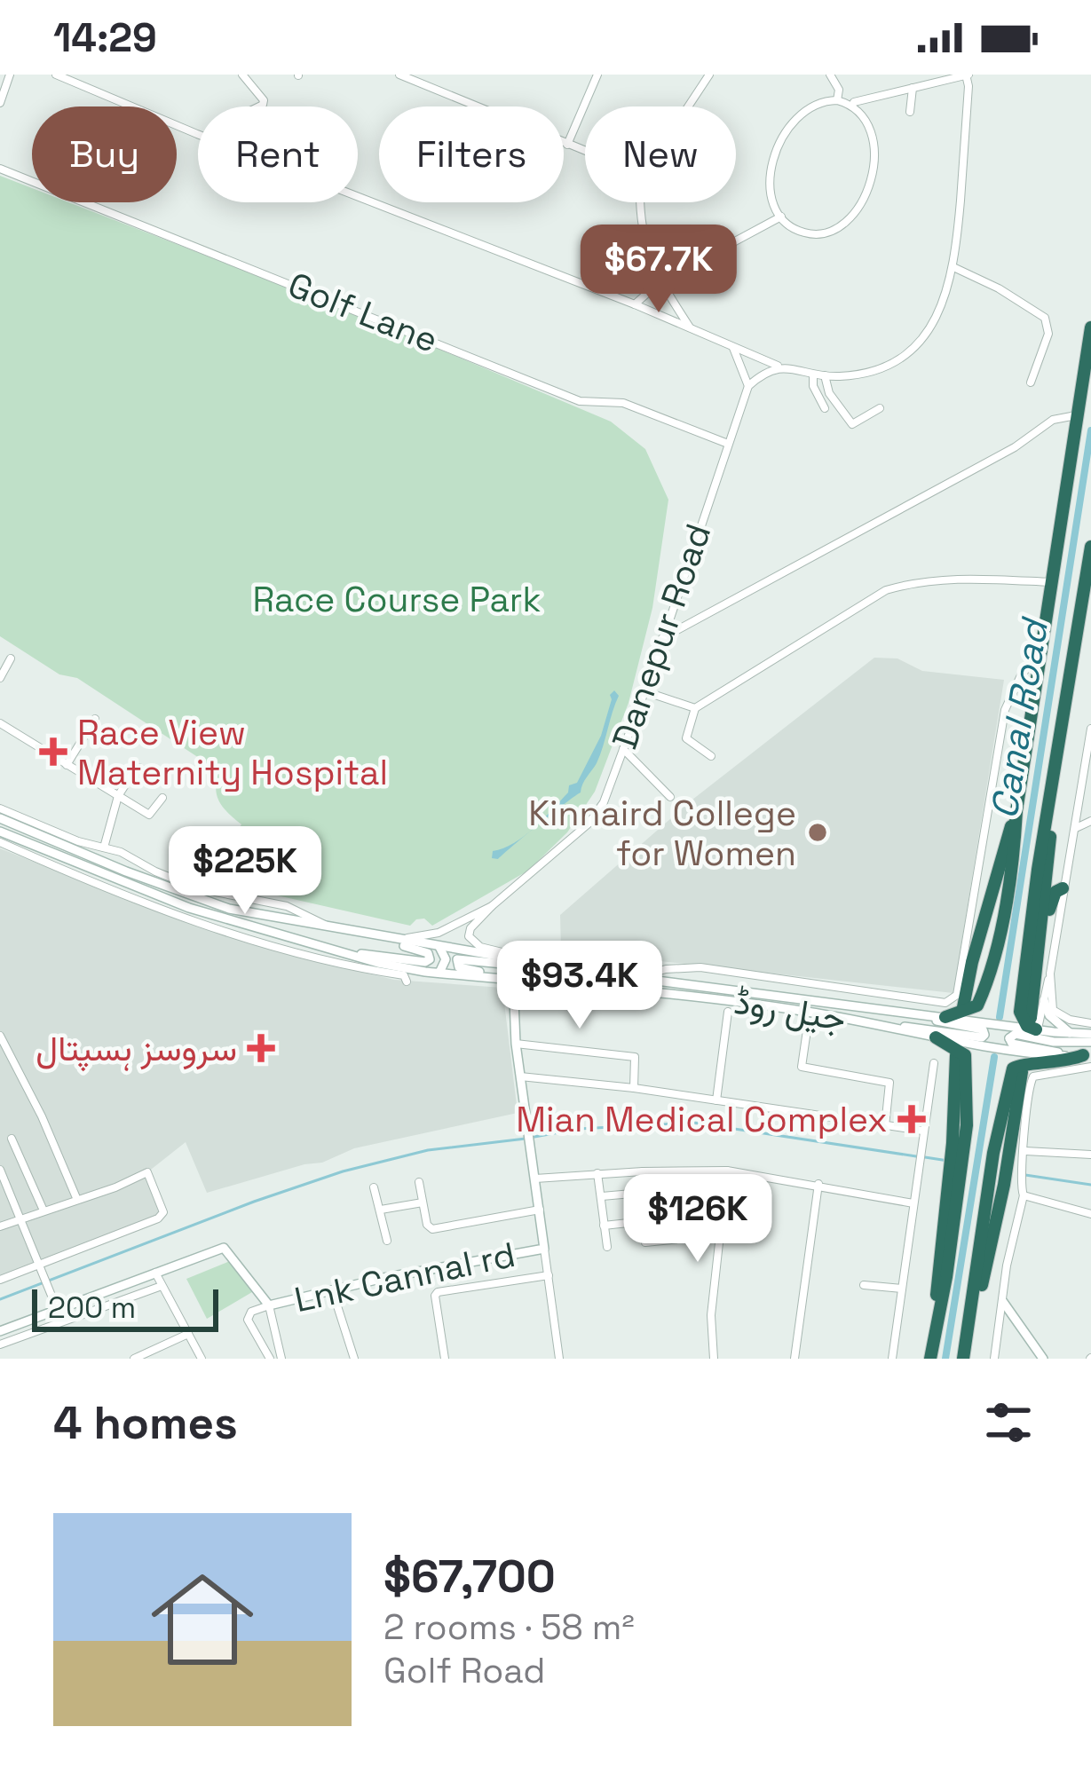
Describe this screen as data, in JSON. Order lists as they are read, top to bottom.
{
  "streets": {
    "main road": ["جیل روڈ", "Lnk Cannal rd"],
    "street": ["Golf Lane", "Danepur Road"]
  },
  "crossings": [
    ["Golf Lane", "Danepur Road"],
    ["Danepur Road", "جیل روڈ"],
    ["جیل روڈ", "Lnk Cannal rd"]
  ],
  "water": ["Canal Road"],
  "parks": ["Race Course Park"],
  "places": {
    "health": ["Race View Maternity Hospital", "سروسز ہسپتال", "Mian Medical Complex"],
    "other": ["Kinnaird College for Women"]
  },
  "scale_bar": "200 m",
  "page": {
    "status": "14:29",
    "chip": [
      "Buy",
      "Rent",
      "Filters",
      "New"
    ],
    "price": [
      "$67.7K",
      "$225K",
      "$93.4K",
      "$126K"
    ],
    "scale": "200 m",
    "heading": "4 homes",
    "list": [
      {
        "name": "$67,700",
        "note": "2 rooms · 58 m² · Golf Road"
      }
    ]
  }
}
